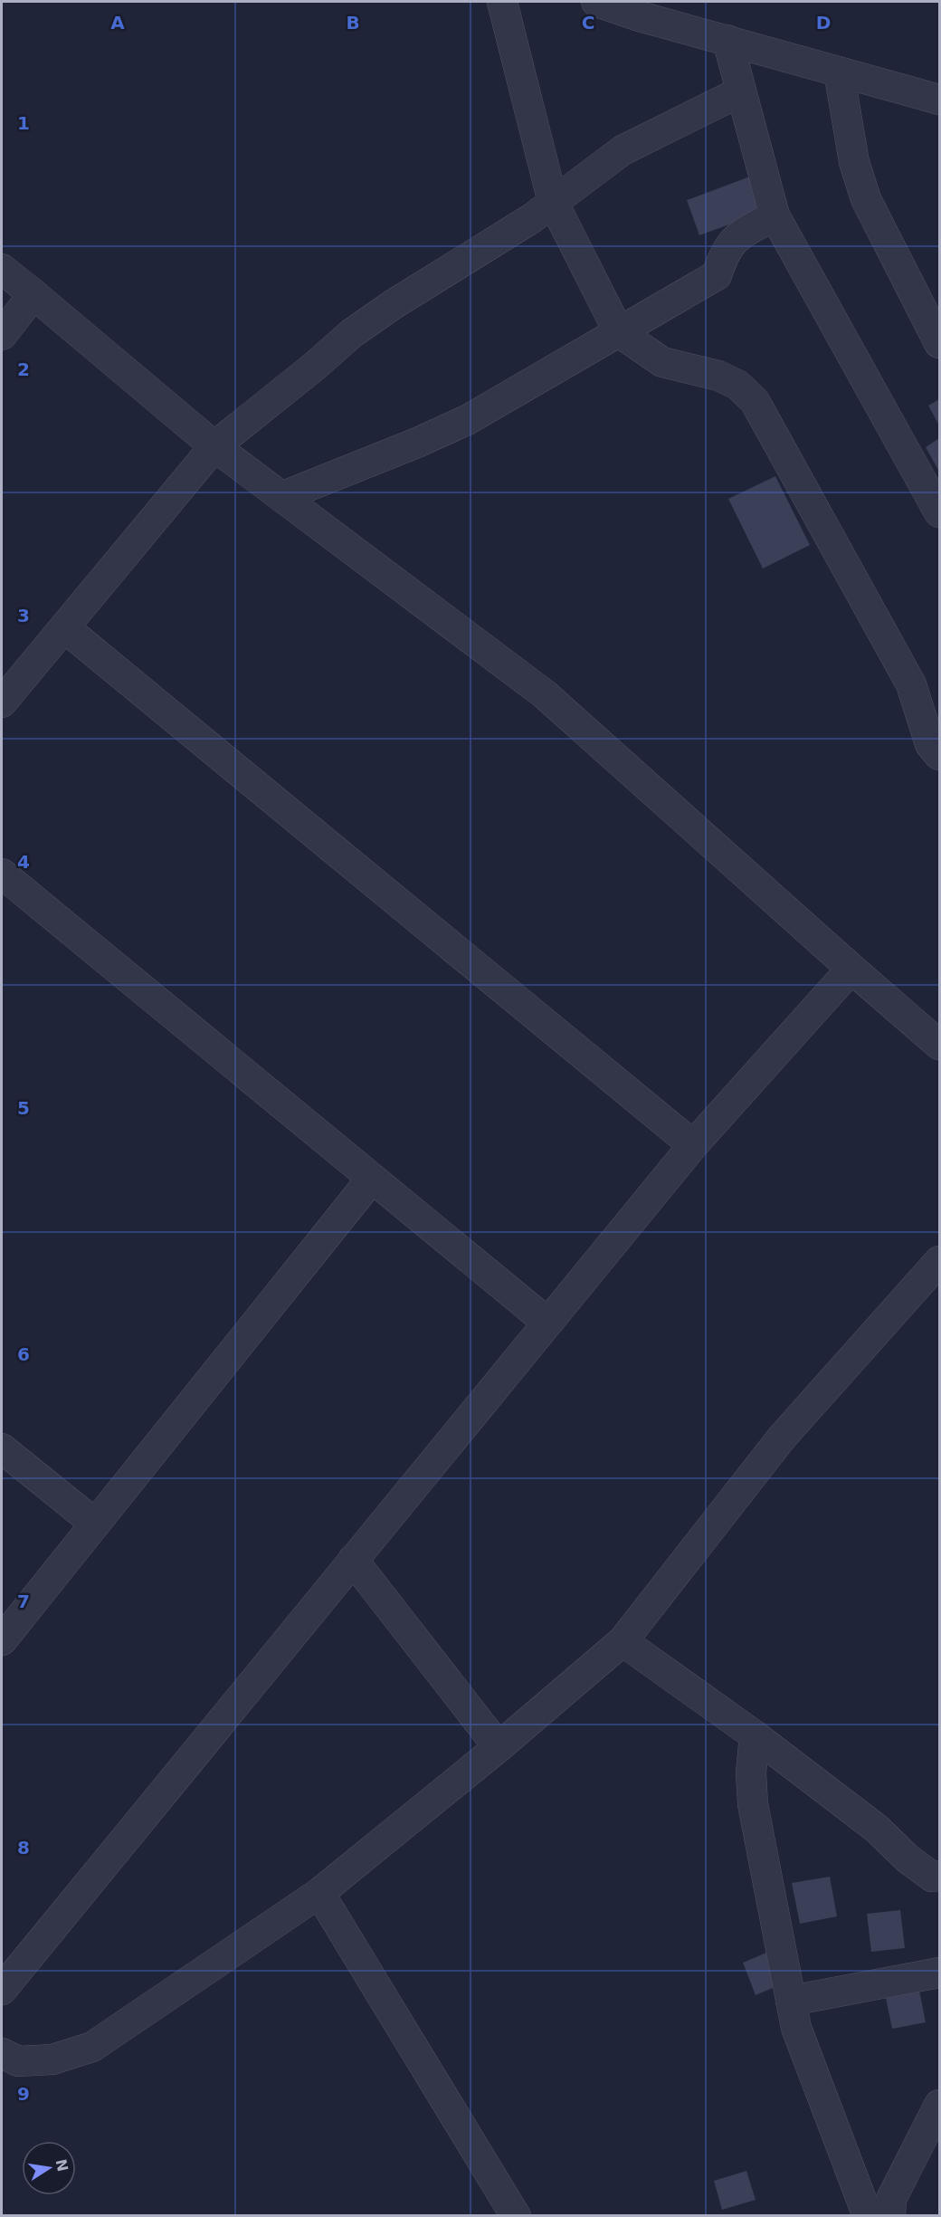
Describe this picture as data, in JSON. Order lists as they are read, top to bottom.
{
  "north": "right",
  "grid": {
    "columns": [
      "A",
      "B",
      "C",
      "D"
    ],
    "rows": [
      "1",
      "2",
      "3",
      "4",
      "5",
      "6",
      "7",
      "8",
      "9"
    ]
  }
}
